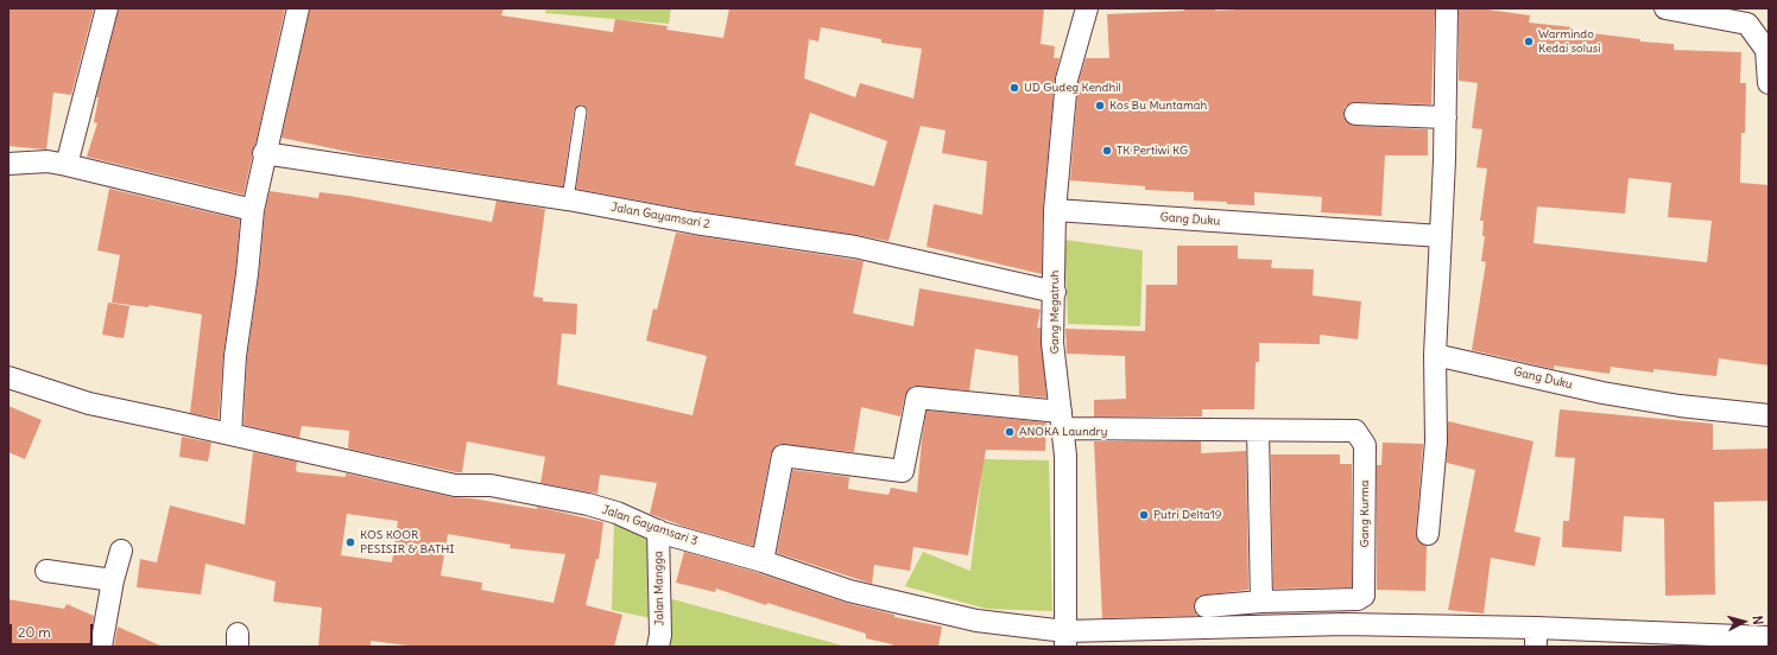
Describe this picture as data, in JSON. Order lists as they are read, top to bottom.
{
  "streets": {
    "street": [
      "Jalan Gayamsari 2",
      "Gang Duku",
      "Gang Megatruh",
      "Gang Kurma",
      "Jalan Gayamsari 3",
      "Jalan Mangga"
    ]
  },
  "crossings": [
    ["Jalan Gayamsari 2", "Gang Megatruh"],
    ["Gang Duku", "Gang Megatruh"],
    ["Gang Megatruh", "Gang Kurma"],
    ["Gang Megatruh", "Jalan Gayamsari 3"],
    ["Gang Kurma", "Jalan Gayamsari 3"],
    ["Jalan Gayamsari 3", "Jalan Mangga"]
  ],
  "places": [
    "Warmindo Kedai solusi",
    "UD Gudeg Kendhil",
    "Kos Bu Muntamah",
    "TK Pertiwi KG",
    "ANOKA Laundry",
    "Putri Delta19",
    "KOS KOOR PESISIR & BATHI"
  ],
  "scale_bar": "20 m",
  "north": "right"
}
